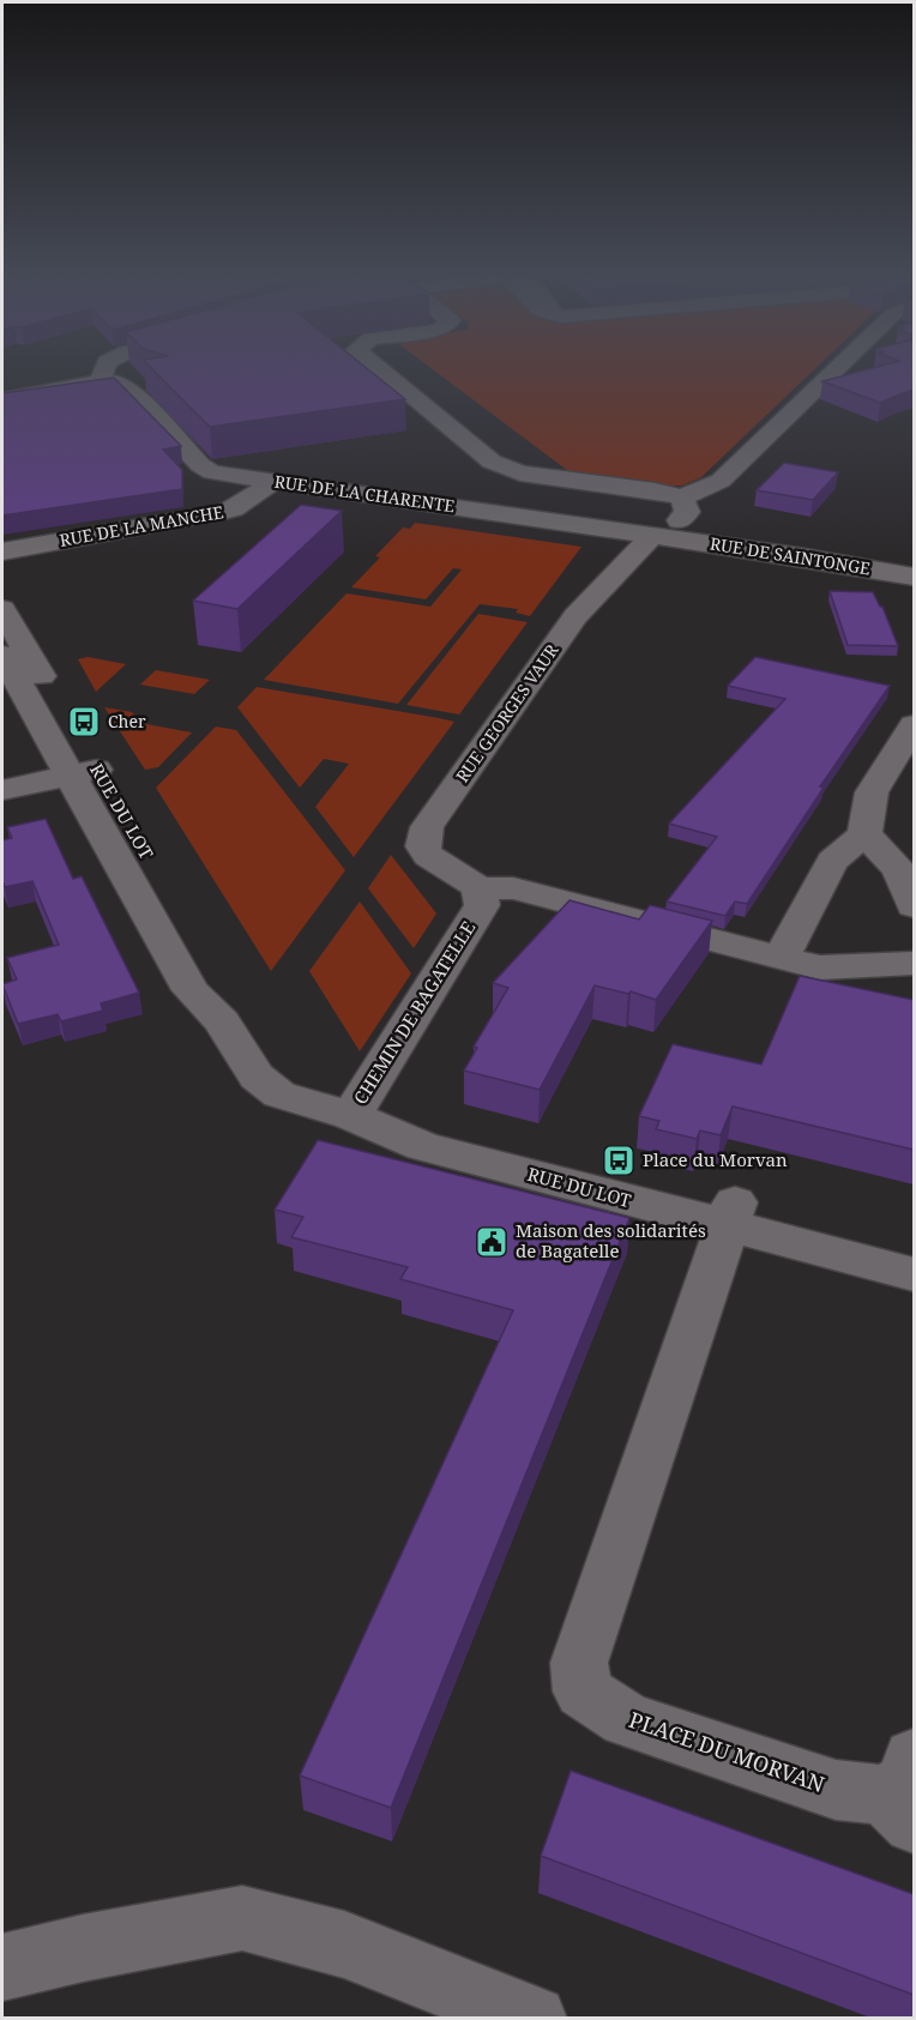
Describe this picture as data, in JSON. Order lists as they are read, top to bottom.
{
  "streets": {
    "street": [
      "RUE DE LA CHARENTE",
      "RUE DE LA MANCHE",
      "RUE DE SAINTONGE",
      "RUE GEORGES VAUR",
      "RUE DU LOT",
      "CHEMIN DE BAGATELLE",
      "PLACE DU MORVAN"
    ]
  },
  "crossings": [
    ["RUE DE LA CHARENTE", "RUE DE LA MANCHE"],
    ["RUE DE LA CHARENTE", "RUE DE SAINTONGE"],
    ["RUE DE LA CHARENTE", "RUE GEORGES VAUR"],
    ["RUE DE SAINTONGE", "RUE GEORGES VAUR"],
    ["RUE GEORGES VAUR", "CHEMIN DE BAGATELLE"],
    ["RUE DU LOT", "CHEMIN DE BAGATELLE"],
    ["RUE DU LOT", "PLACE DU MORVAN"]
  ],
  "places": {
    "bus stop": ["Cher", "Place du Morvan"],
    "public building": ["Maison des solidarités de Bagatelle"]
  }
}
